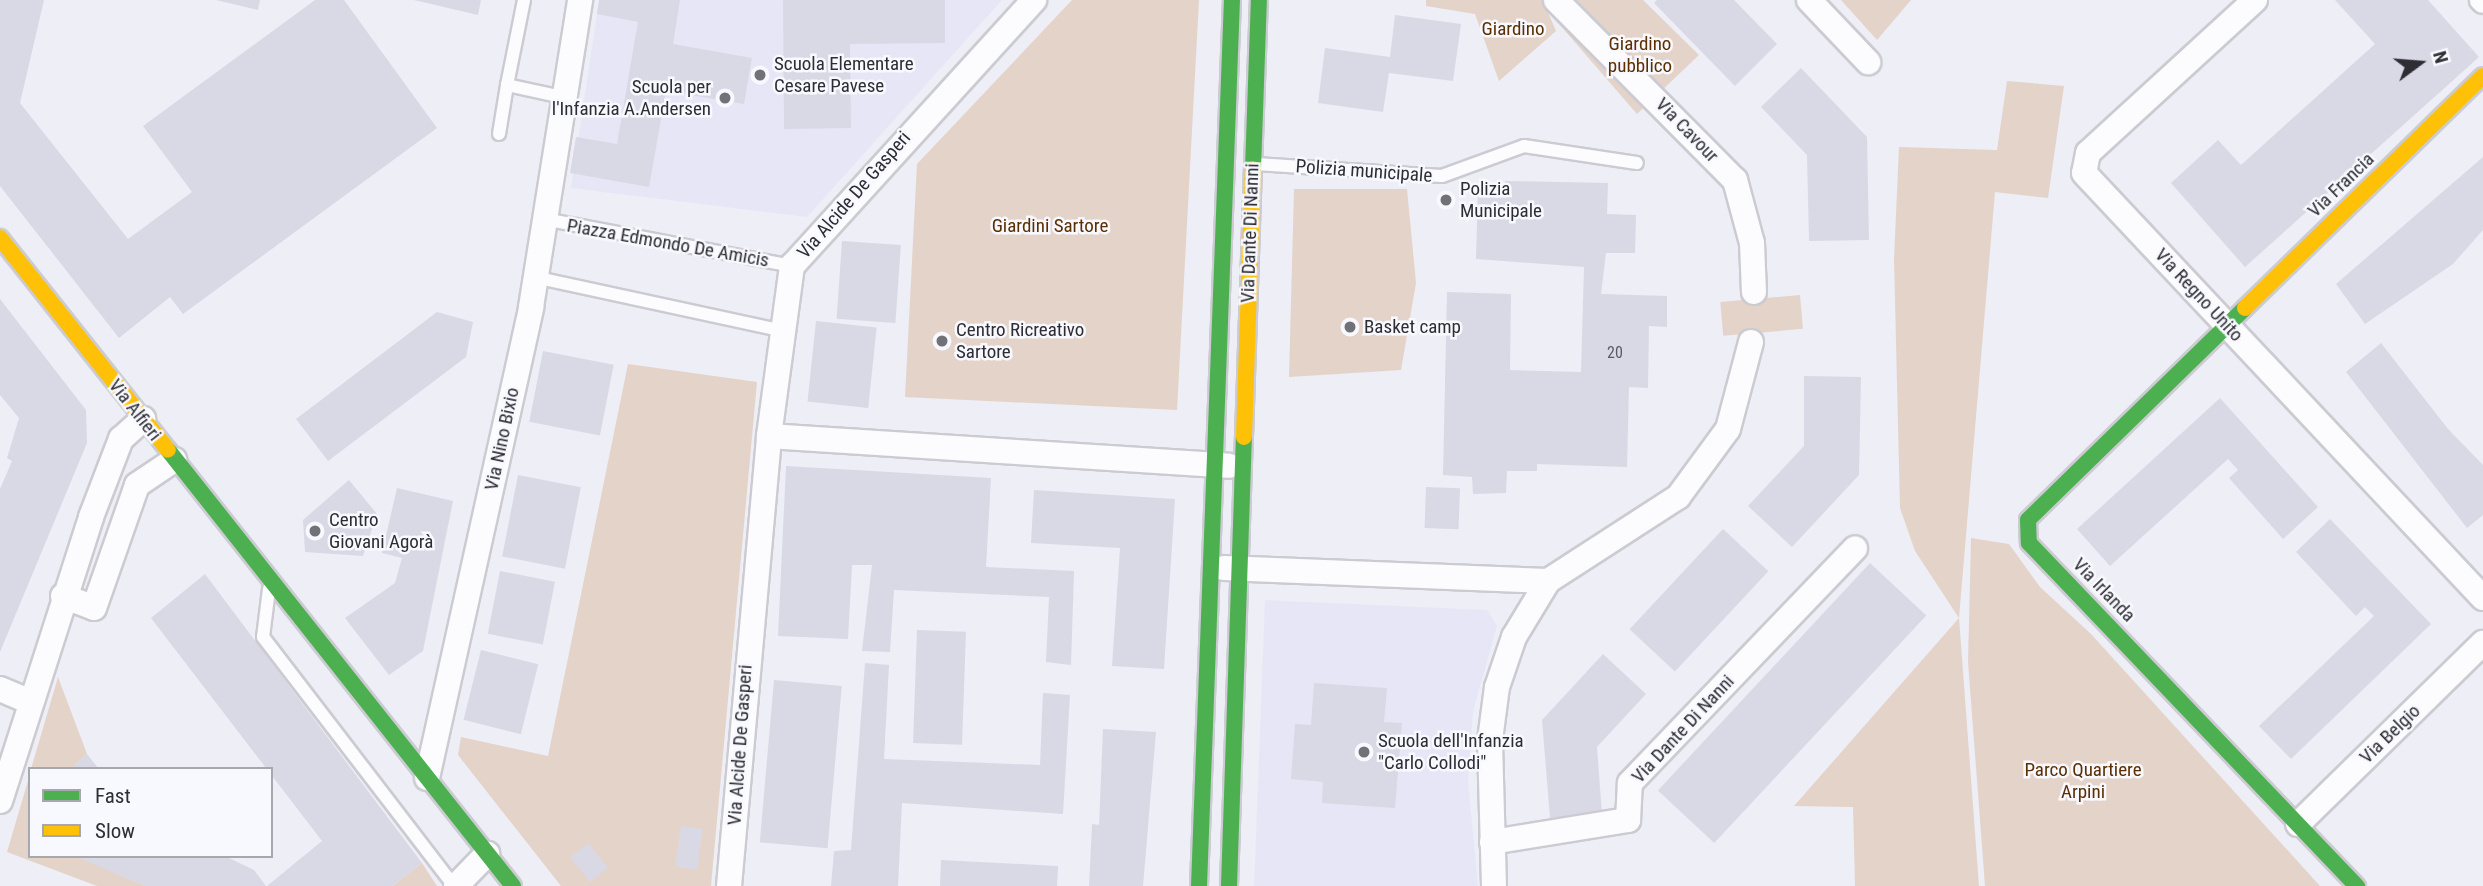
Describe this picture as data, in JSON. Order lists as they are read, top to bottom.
{
  "streets": {
    "street": [
      "Via Cavour",
      "Via Francia",
      "Via Alcide De Gasperi",
      "Via Dante Di Nanni",
      "Via Regno Unito",
      "Via Alfieri",
      "Via Nino Bixio",
      "Via Irlanda",
      "Via Belgio"
    ],
    "lane": ["Polizia municipale", "Piazza Edmondo De Amicis"]
  },
  "crossings": [
    ["Polizia municipale", "Via Dante Di Nanni"],
    ["Via Francia", "Via Regno Unito"],
    ["Via Francia", "Via Irlanda"],
    ["Via Alcide De Gasperi", "Piazza Edmondo De Amicis"],
    ["Piazza Edmondo De Amicis", "Via Nino Bixio"],
    ["Via Regno Unito", "Via Irlanda"],
    ["Via Alfieri", "Via Nino Bixio"],
    ["Via Irlanda", "Via Belgio"]
  ],
  "parks": [
    "Giardino",
    "Giardino pubblico",
    "Giardini Sartore",
    "Parco Quartiere Arpini"
  ],
  "places": [
    "Scuola Elementare Cesare Pavese",
    "Scuola per l'Infanzia A.Andersen",
    "Polizia Municipale",
    "Basket camp",
    "Centro Ricreativo Sartore",
    "Centro Giovani Agorà",
    "Scuola dell'Infanzia \"Carlo Collodi\""
  ],
  "house_numbers": ["20"],
  "legend": ["Fast", "Slow"],
  "north": "right"
}
